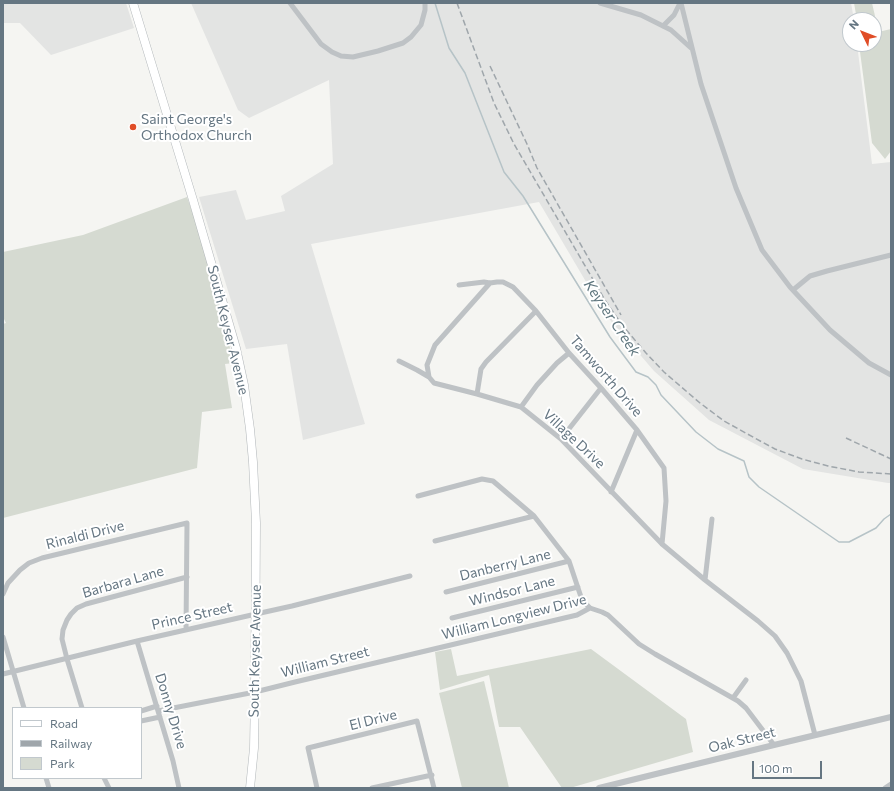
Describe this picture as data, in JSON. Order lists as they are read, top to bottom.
{
  "streets": {
    "main road": ["South Keyser Avenue"],
    "street": [
      "Tamworth Drive",
      "Village Drive",
      "Rinaldi Drive",
      "Danberry Lane",
      "Barbara Lane",
      "Windsor Lane",
      "Prince Street",
      "William Longview Drive",
      "William Street",
      "Donny Drive",
      "El Drive",
      "Oak Street"
    ]
  },
  "crossings": [
    ["South Keyser Avenue", "Prince Street"],
    ["South Keyser Avenue", "William Street"],
    ["Tamworth Drive", "Village Drive"],
    ["Village Drive", "Oak Street"],
    ["Rinaldi Drive", "Barbara Lane"],
    ["Barbara Lane", "Prince Street"],
    ["Prince Street", "Donny Drive"],
    ["William Longview Drive", "William Street"],
    ["William Longview Drive", "Oak Street"],
    ["William Street", "Donny Drive"]
  ],
  "water": ["Keyser Creek"],
  "places": ["Saint George's Orthodox Church"],
  "legend": ["Road", "Railway", "Park"],
  "scale_bar": "100 m",
  "north": "top left"
}
